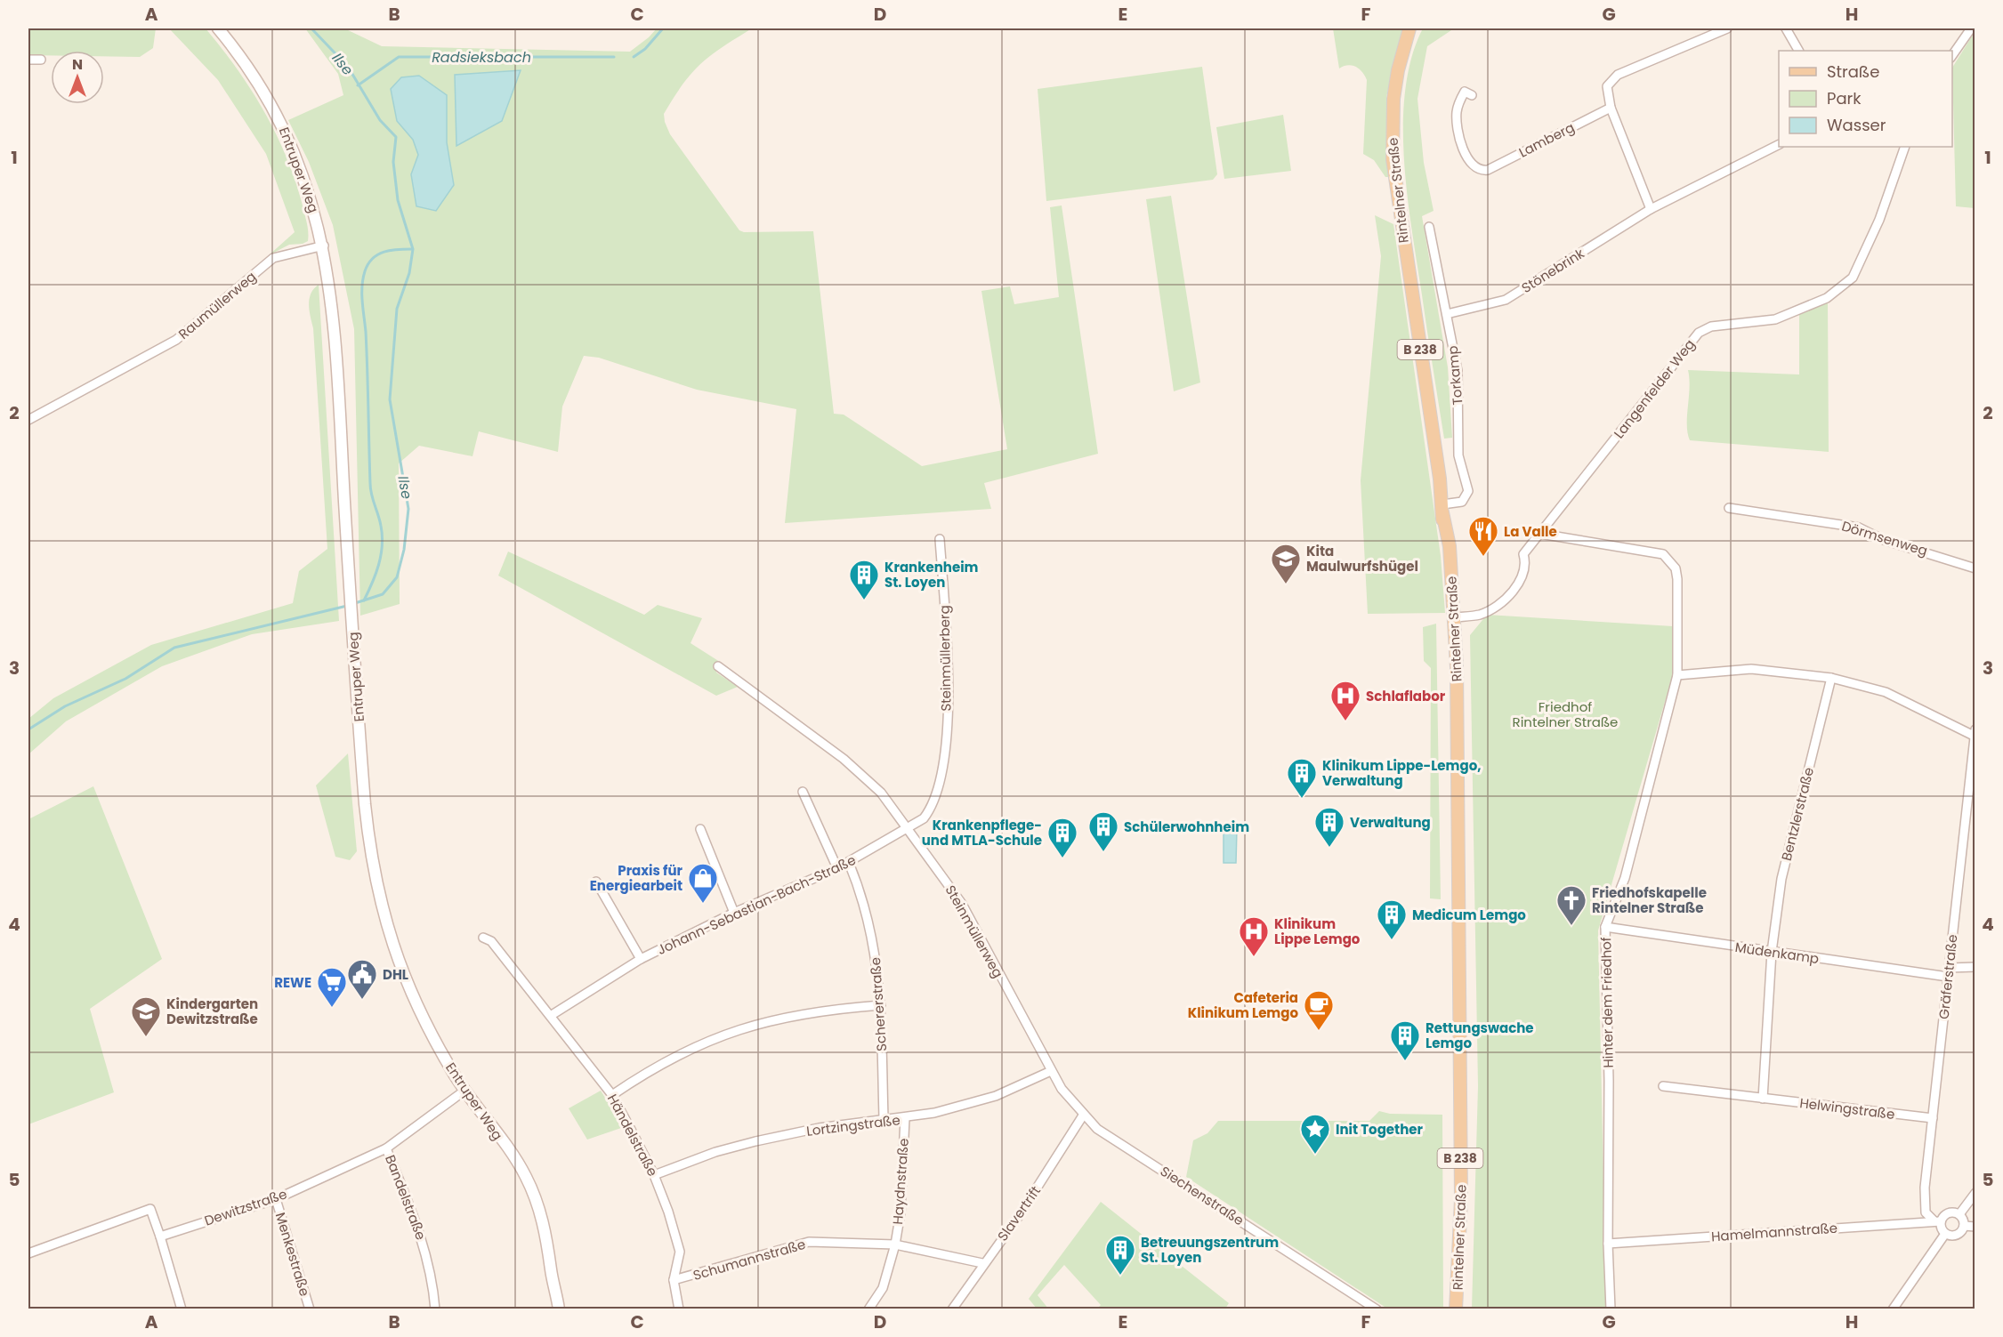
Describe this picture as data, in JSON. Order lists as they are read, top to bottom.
{
  "streets": {
    "main road": ["Entruper Weg", "Rintelner Straße", "B 238"],
    "street": [
      "Lamberg",
      "Stönebrink",
      "Raumüllerweg",
      "Torkamp",
      "Langenfelder Weg",
      "Dörmsenweg",
      "Steinmüllerberg",
      "Bentzlerstraße",
      "Johann-Sebastian-Bach-Straße",
      "Steinmüllerweg",
      "Müdenkamp",
      "Gräferstraße",
      "Hinter dem Friedhof",
      "Schererstraße",
      "Helwingstraße",
      "Lortzingstraße",
      "Händelstraße",
      "Haydnstraße",
      "Siechenstraße",
      "Bandelstraße",
      "Dewitzstraße",
      "Slavertrift",
      "Hamelmannstraße",
      "Menkestraße",
      "Schumannstraße"
    ]
  },
  "crossings": [
    ["Entruper Weg", "Raumüllerweg"],
    ["Entruper Weg", "Dewitzstraße"],
    ["Rintelner Straße", "Torkamp"],
    ["Rintelner Straße", "Langenfelder Weg"],
    ["Stönebrink", "Torkamp"],
    ["Steinmüllerberg", "Johann-Sebastian-Bach-Straße"],
    ["Steinmüllerberg", "Steinmüllerweg"],
    ["Bentzlerstraße", "Müdenkamp"],
    ["Johann-Sebastian-Bach-Straße", "Steinmüllerweg"],
    ["Johann-Sebastian-Bach-Straße", "Schererstraße"],
    ["Johann-Sebastian-Bach-Straße", "Händelstraße"],
    ["Steinmüllerweg", "Lortzingstraße"],
    ["Steinmüllerweg", "Siechenstraße"],
    ["Steinmüllerweg", "Slavertrift"],
    ["Müdenkamp", "Gräferstraße"],
    ["Müdenkamp", "Hinter dem Friedhof"],
    ["Gräferstraße", "Helwingstraße"],
    ["Gräferstraße", "Hamelmannstraße"],
    ["Hinter dem Friedhof", "Hamelmannstraße"],
    ["Schererstraße", "Lortzingstraße"],
    ["Lortzingstraße", "Händelstraße"],
    ["Lortzingstraße", "Haydnstraße"],
    ["Händelstraße", "Schumannstraße"],
    ["Haydnstraße", "Schumannstraße"],
    ["Siechenstraße", "Slavertrift"],
    ["Bandelstraße", "Dewitzstraße"],
    ["Dewitzstraße", "Menkestraße"],
    ["Slavertrift", "Schumannstraße"]
  ],
  "water": ["Radsieksbach", "Ilse"],
  "parks": ["Friedhof Rintelner Straße"],
  "places": {
    "restaurant": ["La Valle"],
    "school or university": ["Kita Maulwurfshügel", "Kindergarten Dewitzstraße"],
    "building": [
      "Krankenheim St. Loyen",
      "Klinikum Lippe-Lemgo, Verwaltung",
      "Verwaltung",
      "Schülerwohnheim",
      "Krankenpflege- und MTLA-Schule",
      "Medicum Lemgo",
      "Rettungswache Lemgo",
      "Betreuungszentrum St. Loyen"
    ],
    "hospital": ["Schlaflabor", "Klinikum Lippe Lemgo"],
    "shop": ["Praxis für Energiearbeit"],
    "church": ["Friedhofskapelle Rintelner Straße"],
    "public building": ["DHL"],
    "supermarket": ["REWE"],
    "cafe": ["Cafeteria Klinikum Lemgo"],
    "place": ["Init Together"]
  },
  "legend": ["Straße", "Park", "Wasser"],
  "north": "top",
  "grid": {
    "columns": [
      "A",
      "B",
      "C",
      "D",
      "E",
      "F",
      "G",
      "H"
    ],
    "rows": [
      "1",
      "2",
      "3",
      "4",
      "5"
    ]
  }
}
